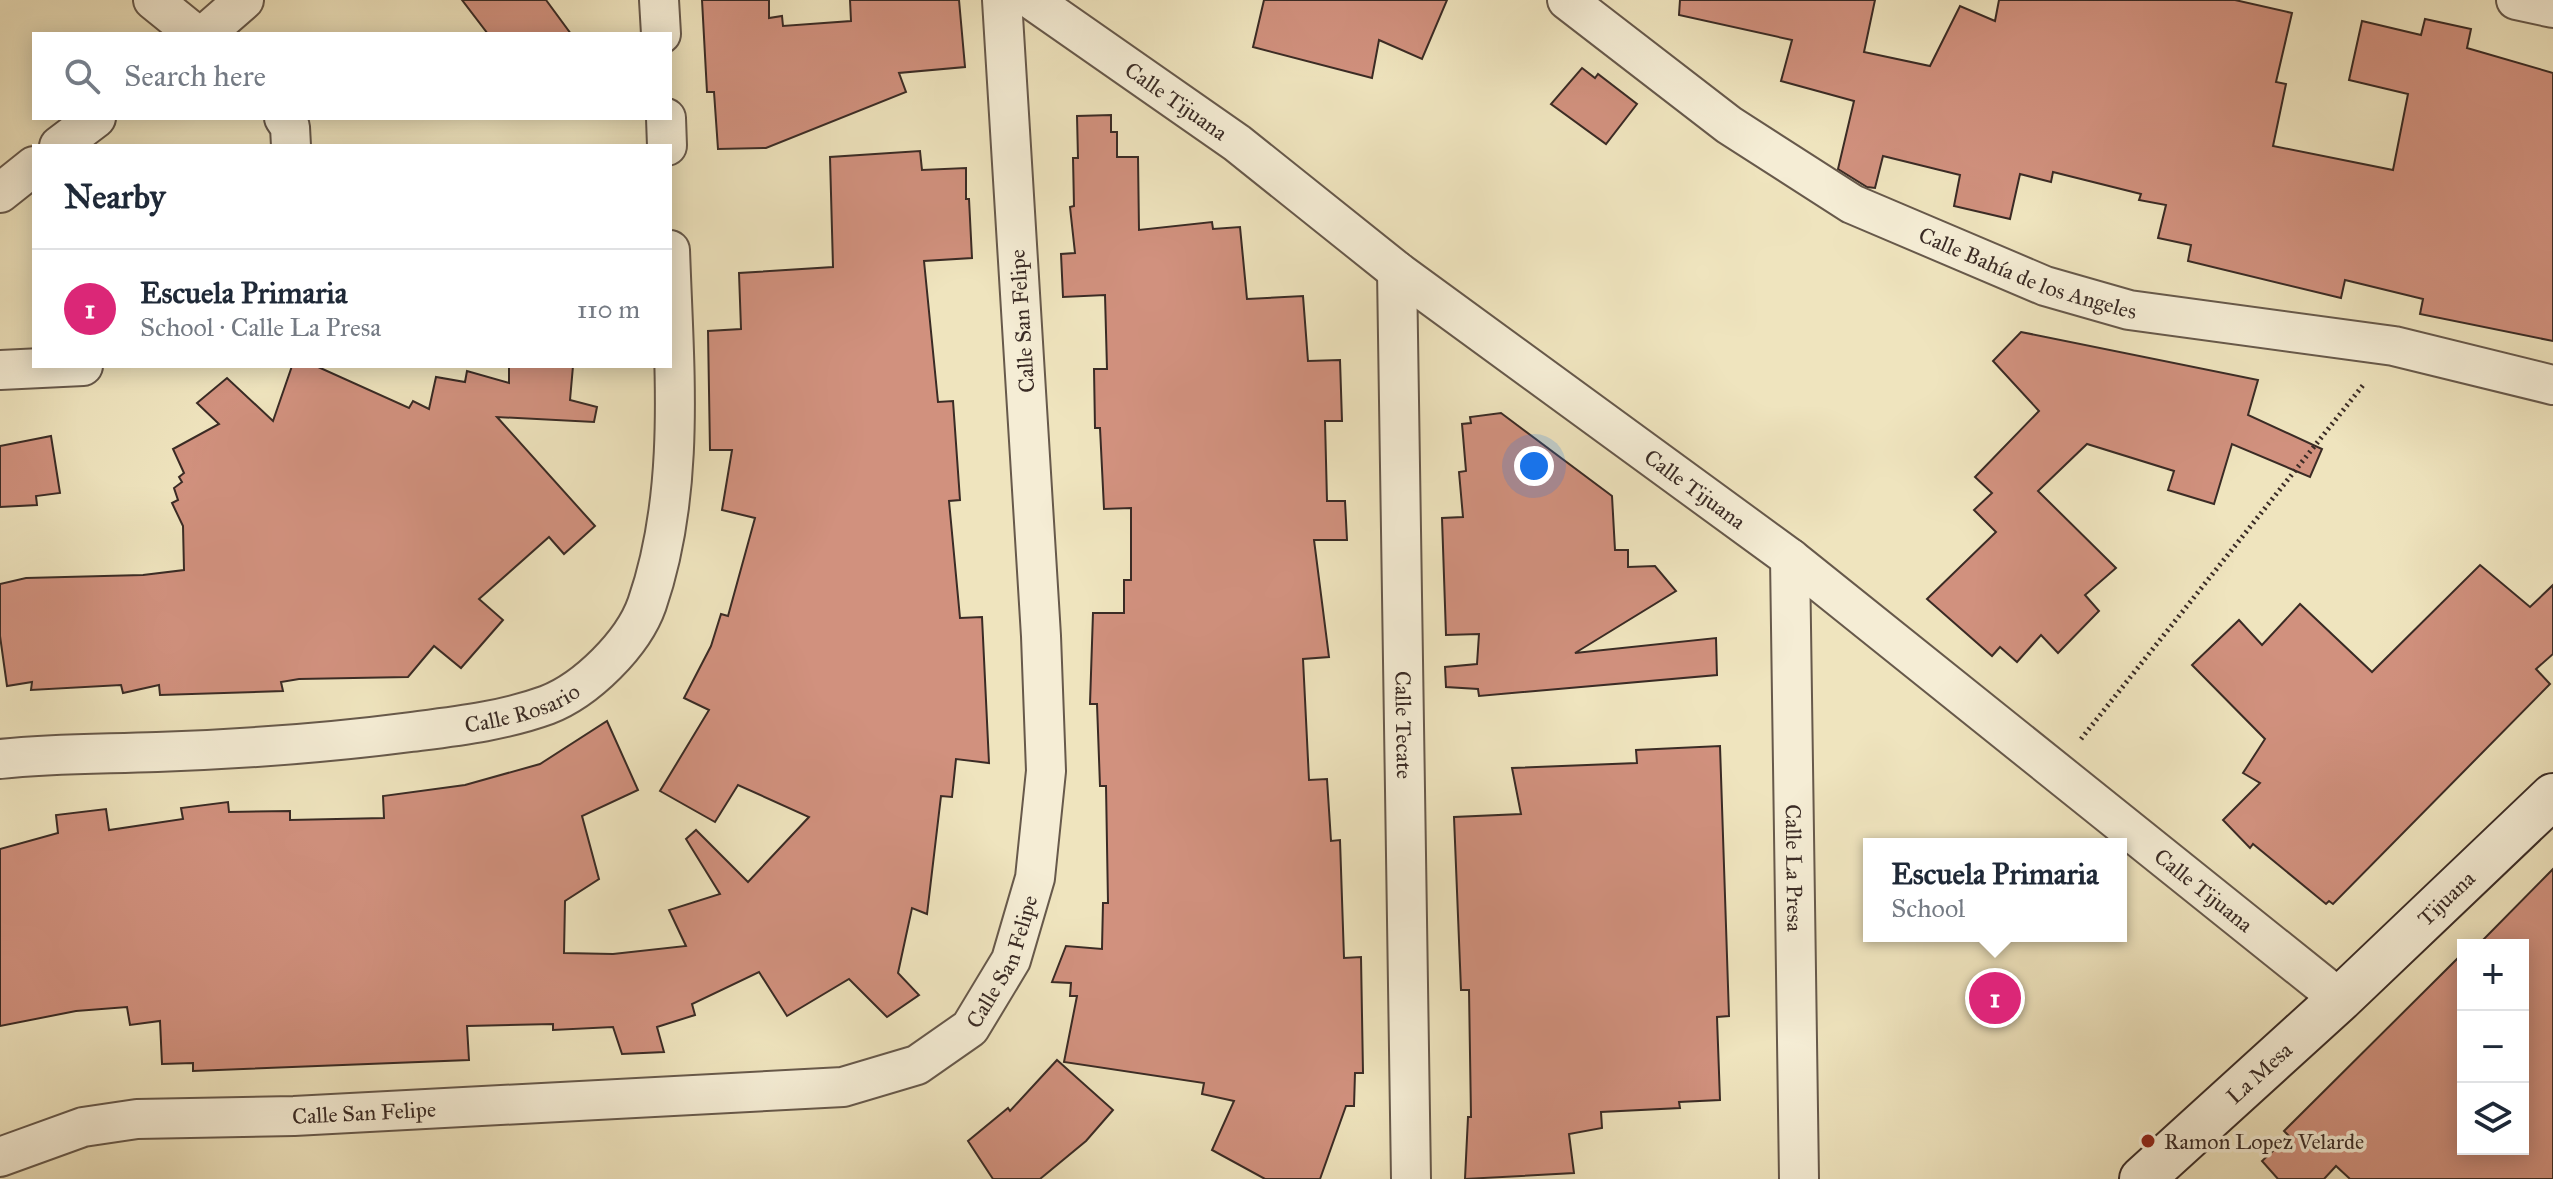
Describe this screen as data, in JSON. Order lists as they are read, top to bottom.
{
  "streets": {
    "main road": ["Tijuana", "La Mesa"],
    "street": [
      "Calle Tijuana",
      "Calle Bahía de los Angeles",
      "Calle San Felipe",
      "Calle Rosario",
      "Calle Tecate",
      "Calle La Presa"
    ]
  },
  "crossings": [
    ["Calle Tijuana", "Calle Tecate"],
    ["Calle Tijuana", "Calle La Presa"],
    ["Calle Tijuana", "Tijuana"],
    ["Calle Tijuana", "La Mesa"],
    ["Tijuana", "La Mesa"]
  ],
  "places": ["Ramon Lopez Velarde"],
  "page": {
    "search": "Search here",
    "heading": "Nearby",
    "list": [
      {
        "mark": "1",
        "name": "Escuela Primaria",
        "note": "School · Calle La Presa",
        "value": "110 m"
      }
    ],
    "popup": ["Escuela Primaria", "School"],
    "map_buttons": ["+", "−"],
    "pins": "1"
  }
}
